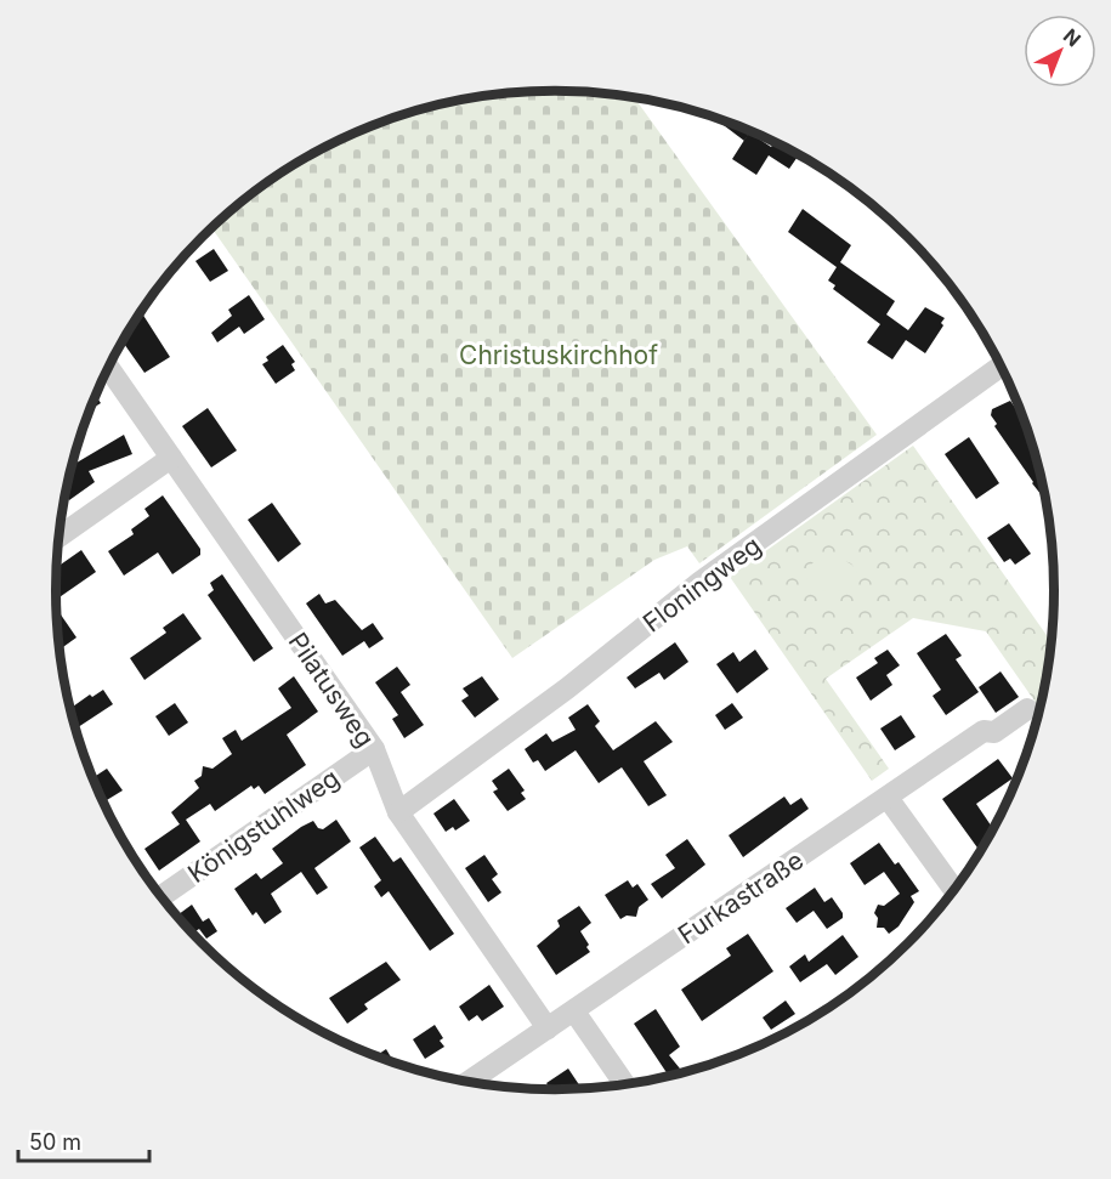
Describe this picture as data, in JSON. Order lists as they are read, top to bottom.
{
  "streets": {
    "street": [
      "Floningweg",
      "Pilatusweg",
      "Königstuhlweg",
      "Furkastraße"
    ]
  },
  "crossings": [
    ["Floningweg", "Pilatusweg"],
    ["Pilatusweg", "Königstuhlweg"],
    ["Pilatusweg", "Furkastraße"]
  ],
  "parks": ["Christuskirchhof"],
  "scale_bar": "50 m",
  "north": "top right"
}
